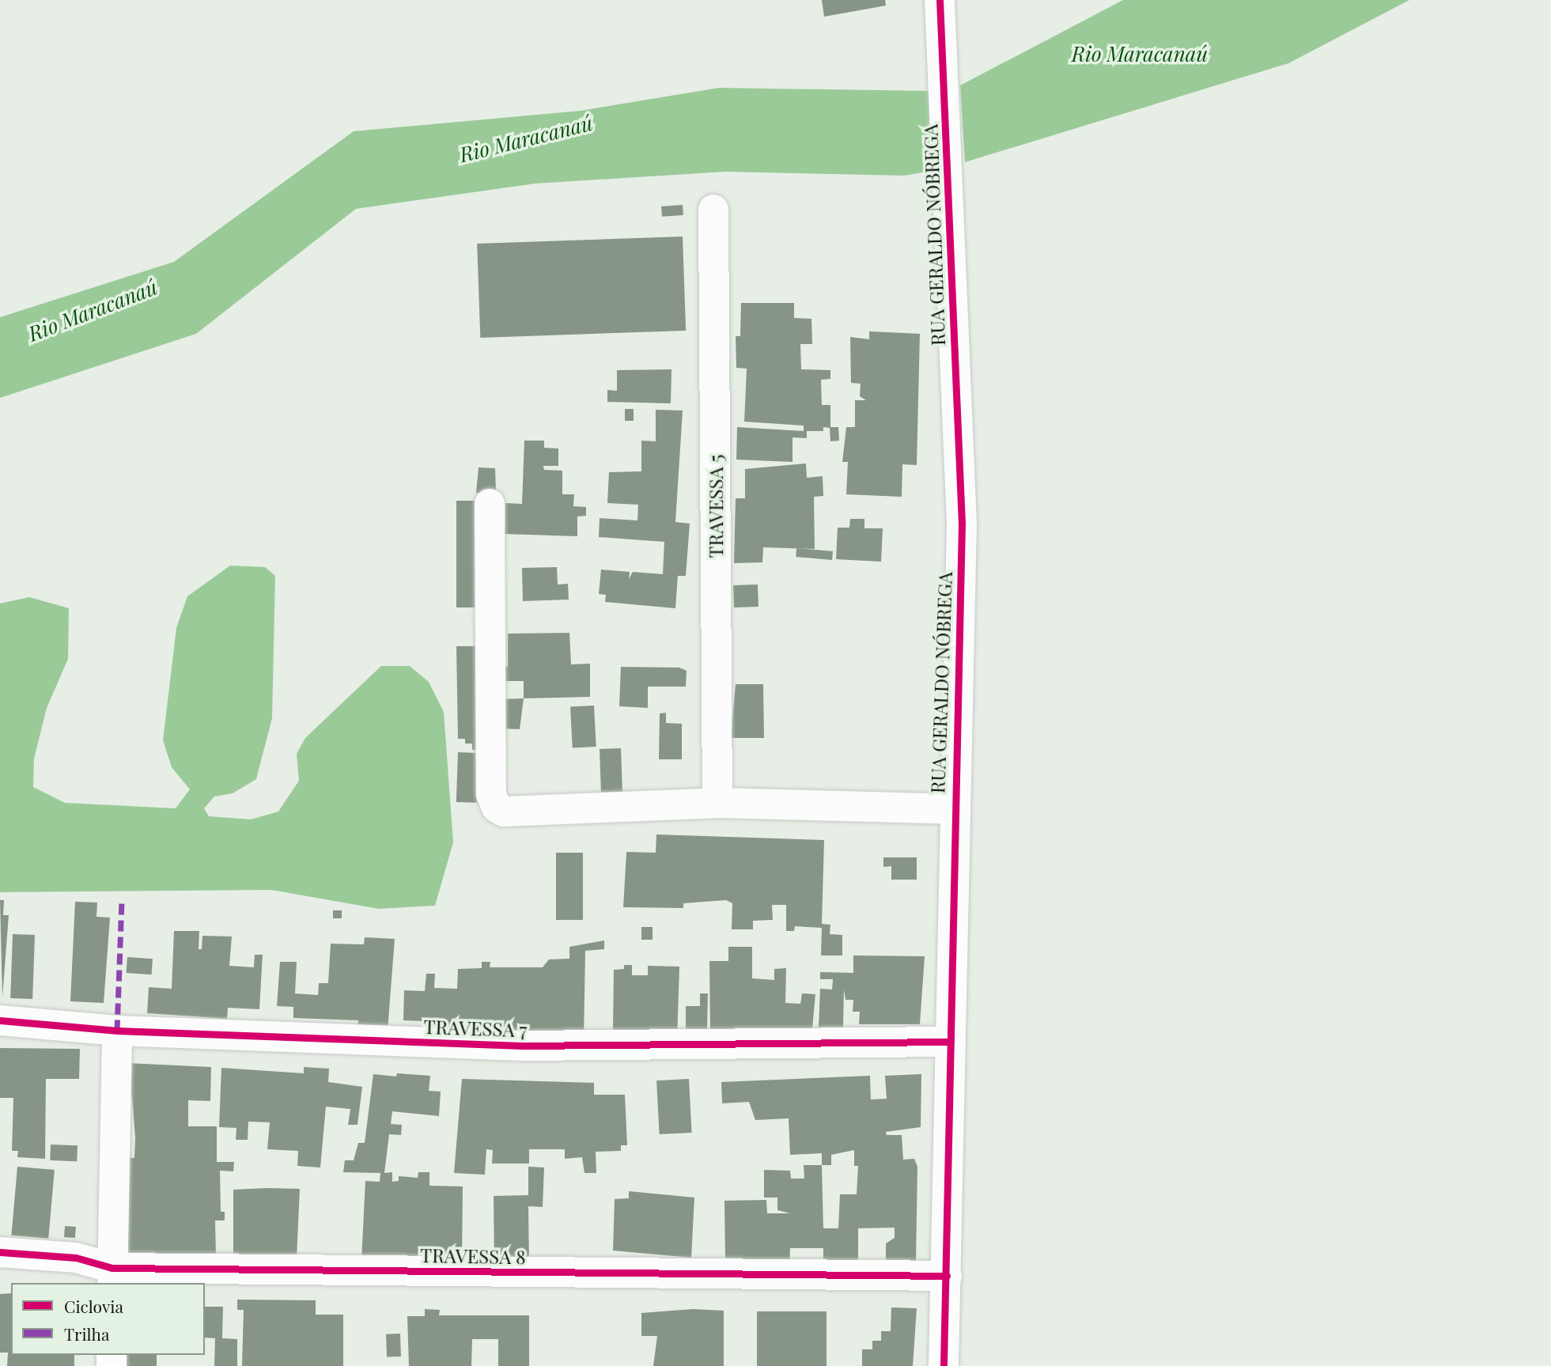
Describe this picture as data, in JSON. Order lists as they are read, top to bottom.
{
  "streets": {
    "street": [
      "RUA GERALDO NÓBREGA",
      "TRAVESSA 5",
      "TRAVESSA 7",
      "TRAVESSA 8"
    ]
  },
  "crossings": [
    ["RUA GERALDO NÓBREGA", "TRAVESSA 7"],
    ["RUA GERALDO NÓBREGA", "TRAVESSA 8"]
  ],
  "water": ["Rio Maracanaú"],
  "legend": ["Ciclovia", "Trilha"]
}
